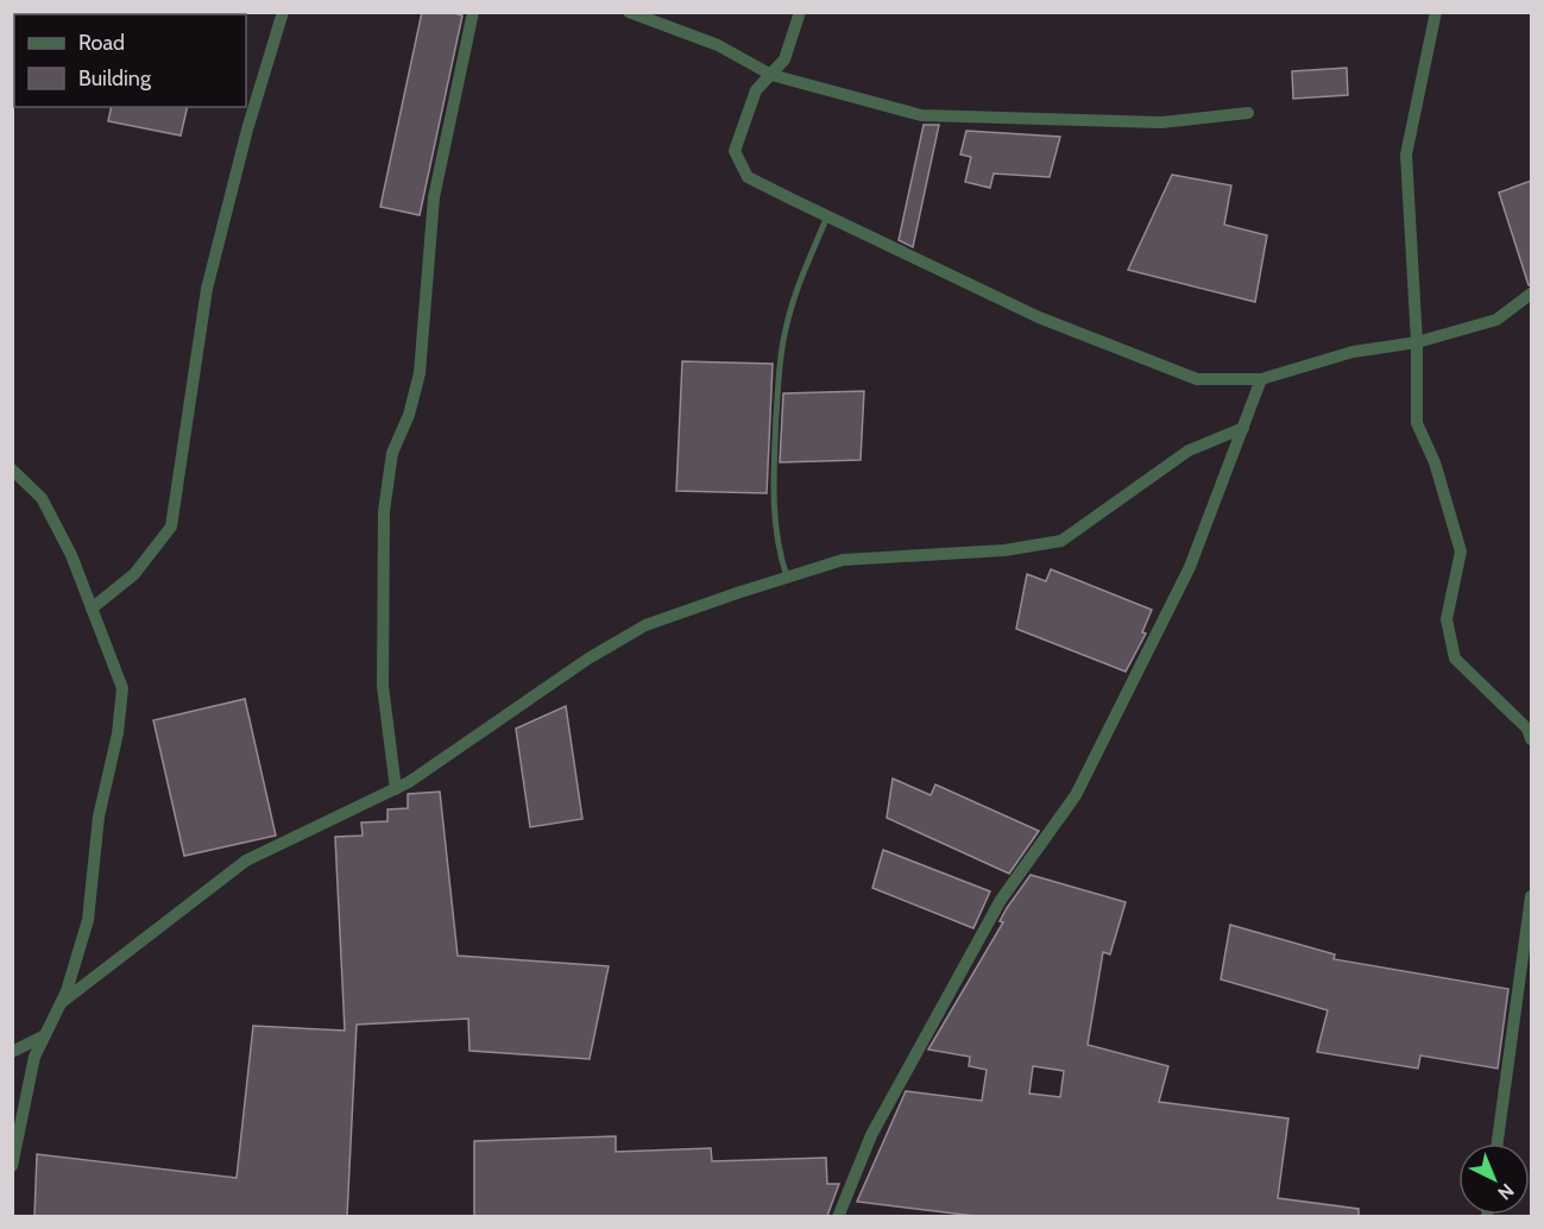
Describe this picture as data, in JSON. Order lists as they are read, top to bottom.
{
  "legend": ["Road", "Building"],
  "north": "bottom right"
}
